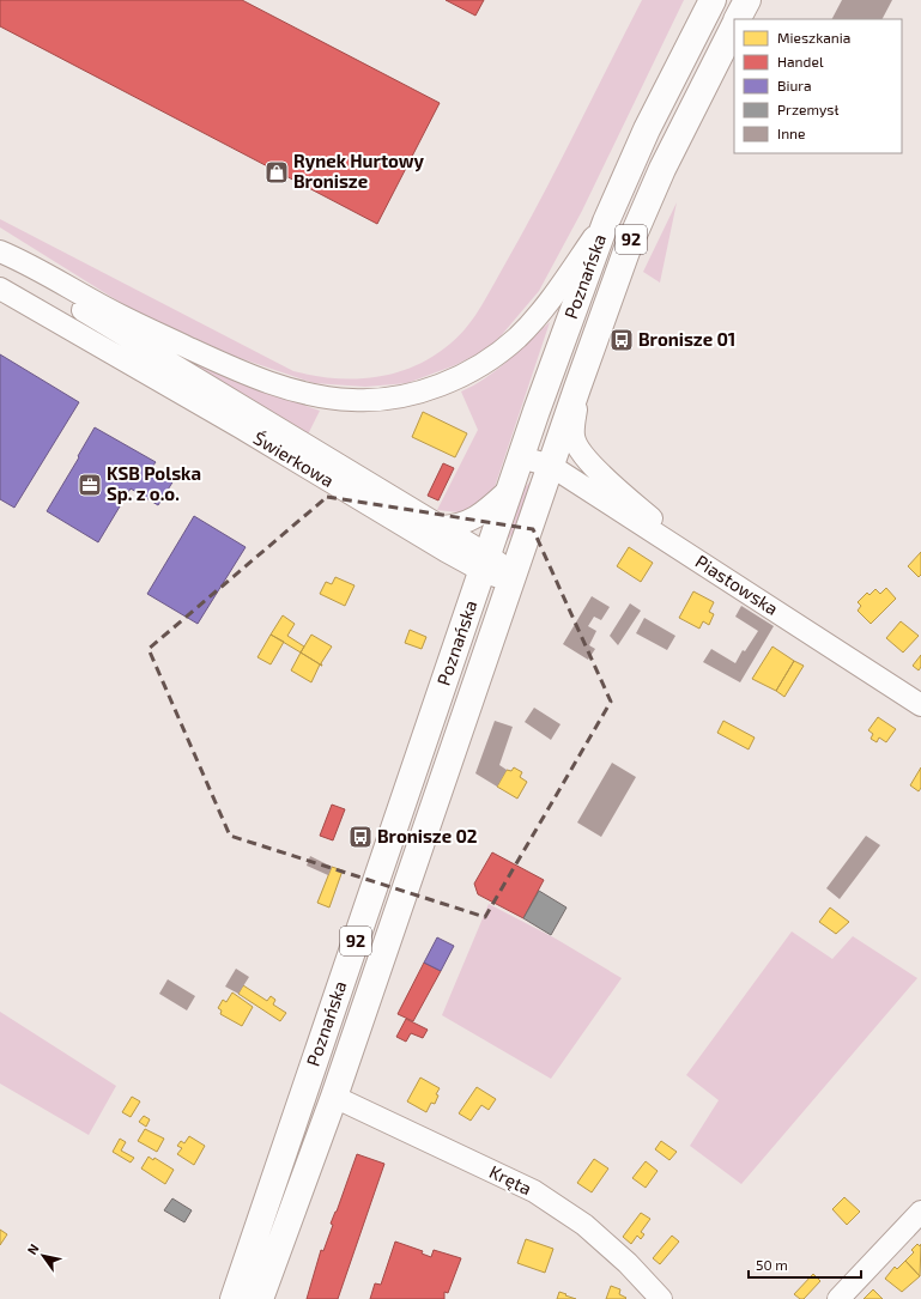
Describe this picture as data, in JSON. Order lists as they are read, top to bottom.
{
  "streets": {
    "main road": ["92", "Poznańska"],
    "street": ["Świerkowa", "Piastowska", "Kręta"]
  },
  "crossings": [
    ["Poznańska", "Świerkowa"],
    ["Poznańska", "Piastowska"],
    ["Poznańska", "Kręta"]
  ],
  "places": {
    "shop": ["Rynek Hurtowy Bronisze"],
    "bus stop": ["Bronisze 01", "Bronisze 02"],
    "office": ["KSB Polska Sp. z o.o."]
  },
  "legend": [
    "Mieszkania",
    "Handel",
    "Biura",
    "Przemysł",
    "Inne"
  ],
  "scale_bar": "50 m",
  "north": "top left"
}
